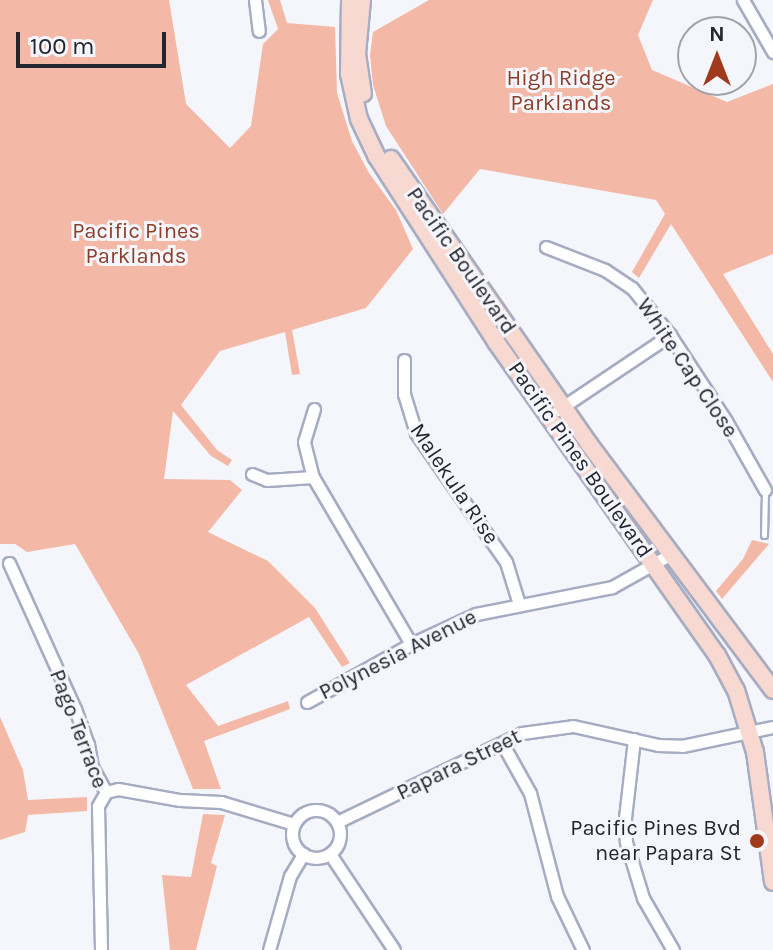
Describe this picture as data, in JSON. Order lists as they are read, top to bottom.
{
  "streets": {
    "main road": ["Pacific Boulevard", "Pacific Pines Boulevard"],
    "street": [
      "White Cap Close",
      "Malekula Rise",
      "Polynesia Avenue",
      "Pago Terrace",
      "Papara Street"
    ]
  },
  "crossings": [
    ["Pacific Boulevard", "Polynesia Avenue"],
    ["Pacific Pines Boulevard", "Polynesia Avenue"],
    ["Pacific Pines Boulevard", "Papara Street"],
    ["Malekula Rise", "Polynesia Avenue"]
  ],
  "parks": ["High Ridge Parklands", "Pacific Pines Parklands"],
  "places": ["Pacific Pines Bvd near Papara St"],
  "scale_bar": "100 m",
  "north": "top"
}
